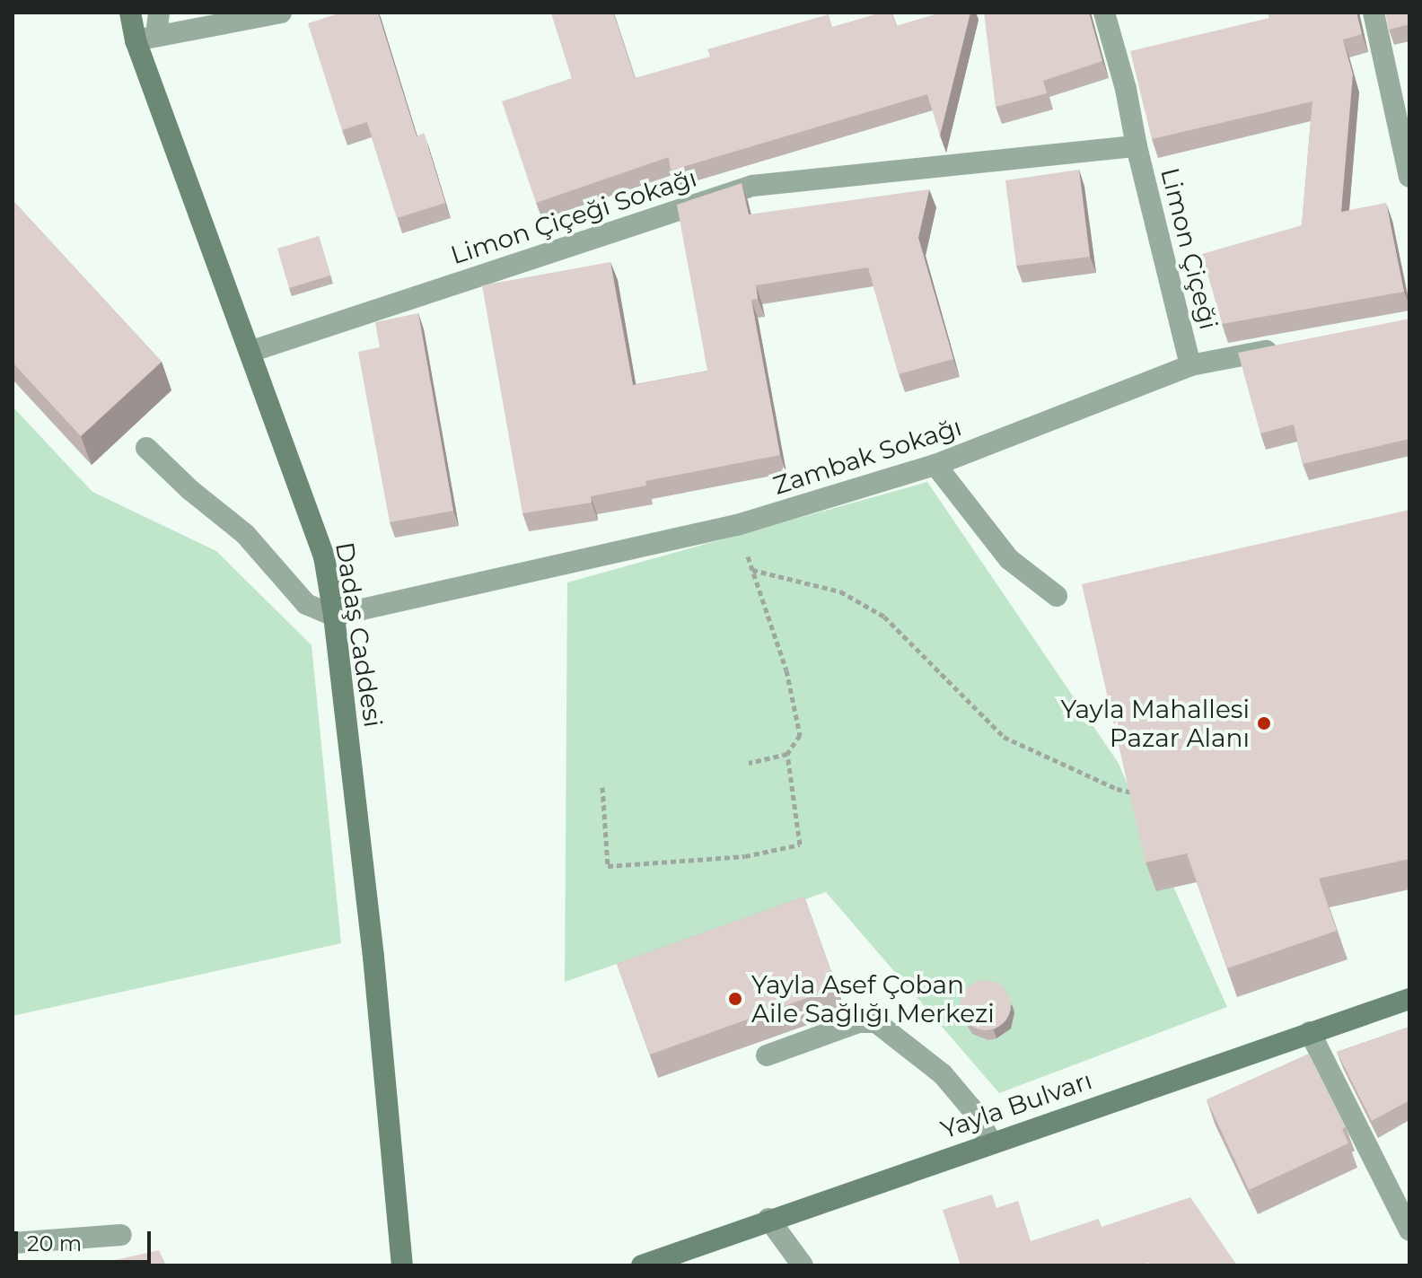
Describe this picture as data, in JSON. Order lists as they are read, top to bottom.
{
  "streets": {
    "street": [
      "Limon Çiçeği Sokağı",
      "Limon Çiçeği",
      "Zambak Sokağı",
      "Dadaş Caddesi",
      "Yayla Bulvarı"
    ]
  },
  "crossings": [
    ["Limon Çiçeği Sokağı", "Limon Çiçeği"],
    ["Limon Çiçeği Sokağı", "Dadaş Caddesi"],
    ["Limon Çiçeği", "Zambak Sokağı"],
    ["Zambak Sokağı", "Dadaş Caddesi"]
  ],
  "places": ["Yayla Mahallesi Pazar Alanı", "Yayla Asef Çoban Aile Sağlığı Merkezi"],
  "scale_bar": "20 m"
}
